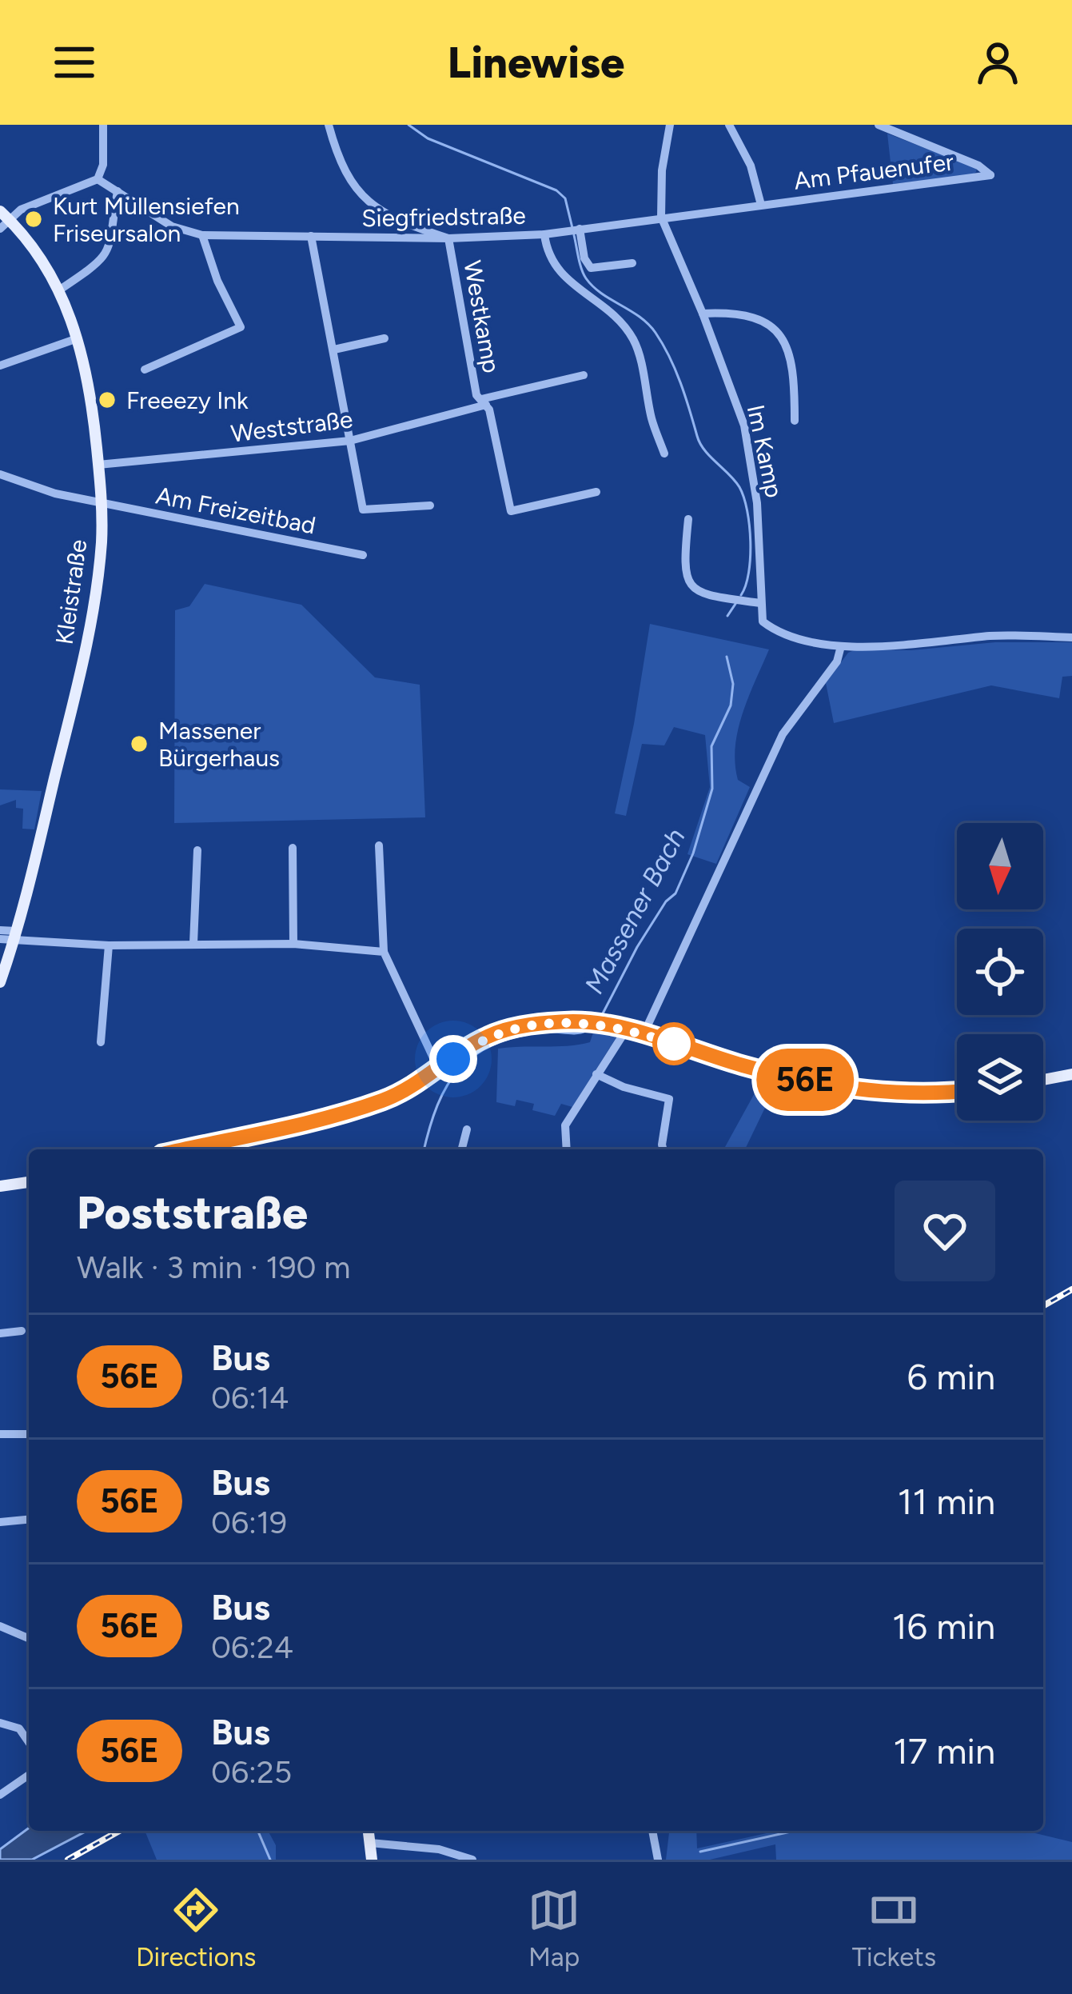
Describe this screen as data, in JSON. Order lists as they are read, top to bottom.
{
  "streets": {
    "main road": ["Kleistraße"],
    "street": [
      "Am Pfauenufer",
      "Siegfriedstraße",
      "Westkamp",
      "Weststraße",
      "Im Kamp",
      "Am Freizeitbad"
    ]
  },
  "crossings": [
    ["Am Pfauenufer", "Siegfriedstraße"],
    ["Am Pfauenufer", "Im Kamp"],
    ["Siegfriedstraße", "Westkamp"],
    ["Westkamp", "Weststraße"],
    ["Weststraße", "Kleistraße"],
    ["Am Freizeitbad", "Kleistraße"]
  ],
  "water": ["Massener Bach"],
  "places": ["Kurt Müllensiefen Friseursalon", "Freeezy Ink", "Massener Bürgerhaus"],
  "lines": ["bus line 56E"],
  "north": "bottom",
  "page": {
    "header": "Linewise",
    "on_map": "56E",
    "heading": ["Poststraße", "Walk · 3 min · 190 m"],
    "list": [
      {
        "mark": "56E",
        "name": "Bus",
        "note": "06:14",
        "value": "6 min"
      },
      {
        "mark": "56E",
        "name": "Bus",
        "note": "06:19",
        "value": "11 min"
      },
      {
        "mark": "56E",
        "name": "Bus",
        "note": "06:24",
        "value": "16 min"
      },
      {
        "mark": "56E",
        "name": "Bus",
        "note": "06:25",
        "value": "17 min"
      }
    ],
    "tabs": ["Directions", "Map", "Tickets"]
  }
}
